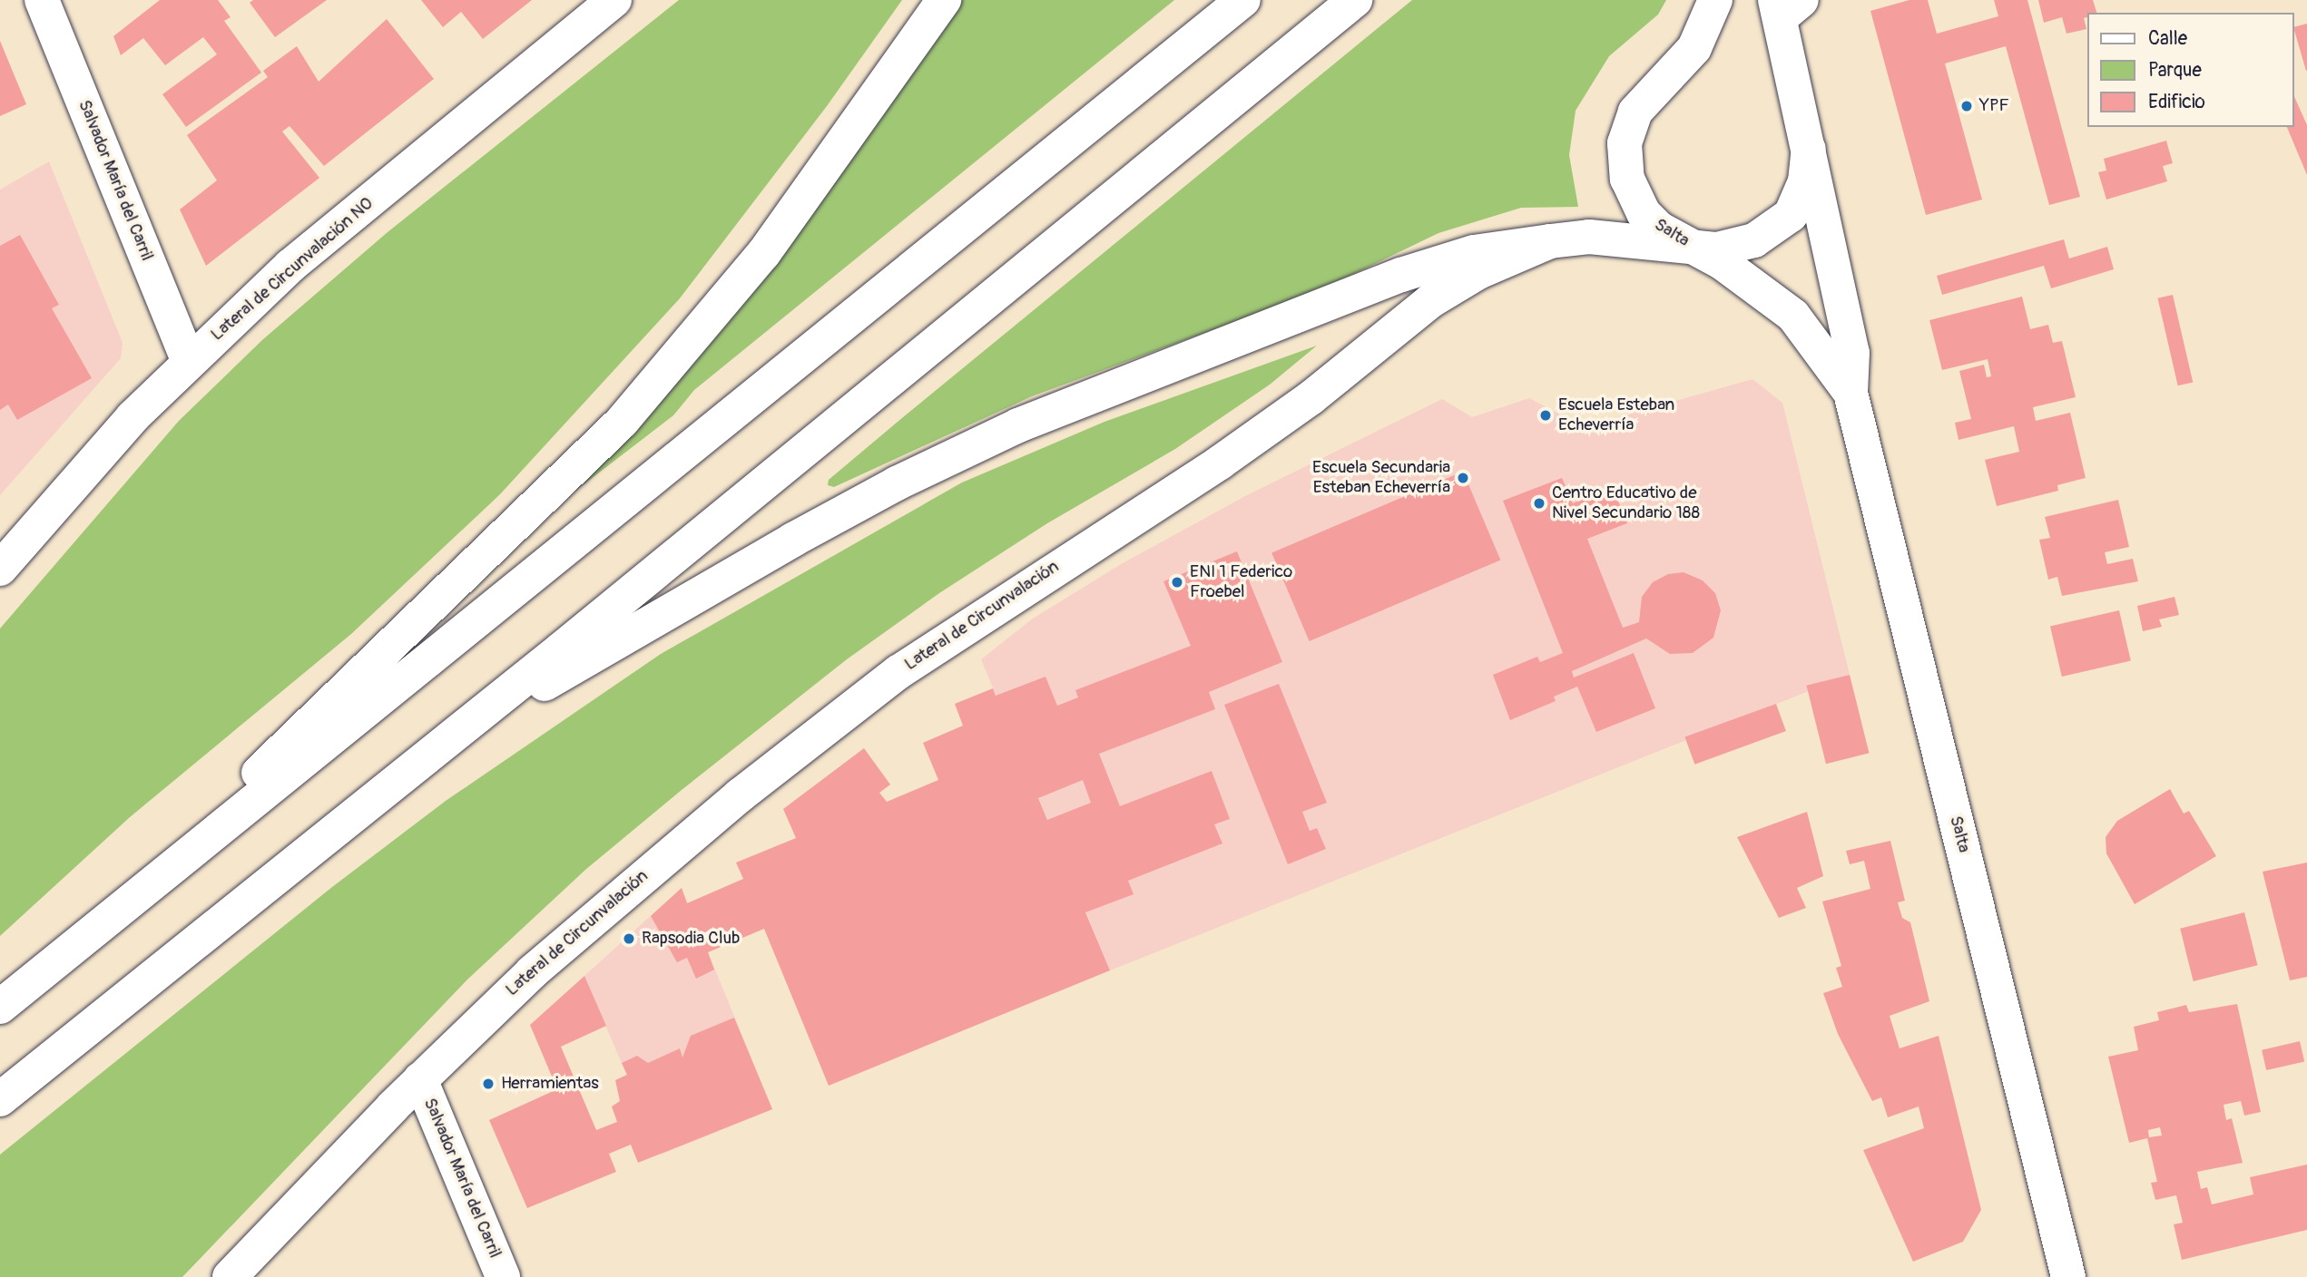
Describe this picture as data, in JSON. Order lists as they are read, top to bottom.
{
  "streets": {
    "main road": [
      "Salvador María del Carril",
      "Salta",
      "Lateral de Circunvalación NO",
      "Lateral de Circunvalación"
    ]
  },
  "crossings": [
    ["Salvador María del Carril", "Lateral de Circunvalación NO"],
    ["Salvador María del Carril", "Lateral de Circunvalación"],
    ["Salta", "Lateral de Circunvalación"]
  ],
  "places": [
    "YPF",
    "Escuela Esteban Echeverría",
    "Escuela Secundaria Esteban Echeverría",
    "Centro Educativo de Nivel Secundario 188",
    "ENI 1 Federico Froebel",
    "Rapsodia Club",
    "Herramientas"
  ],
  "legend": ["Calle", "Parque", "Edificio"]
}
